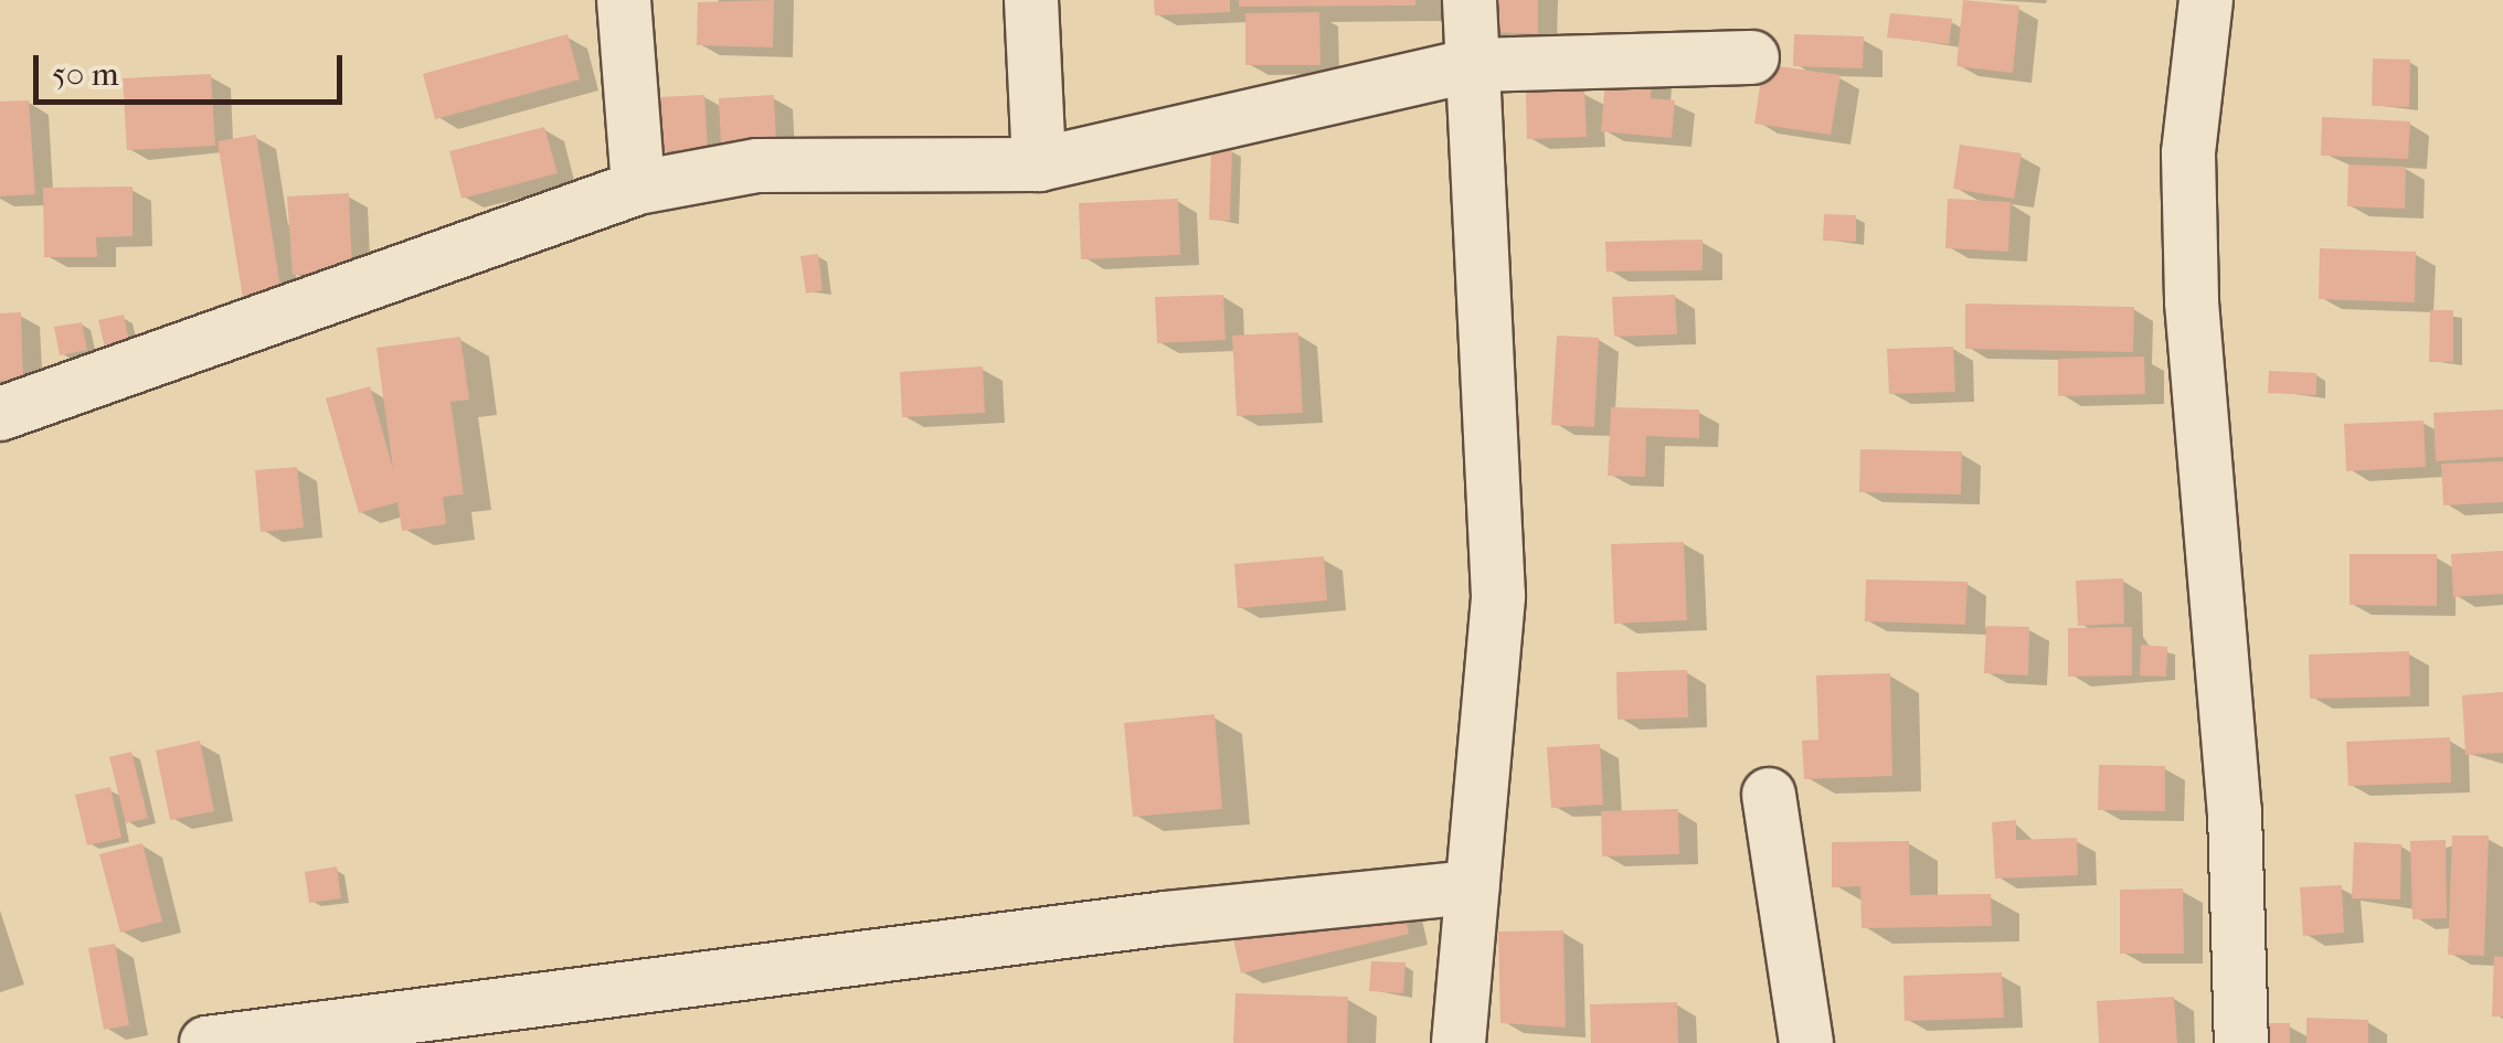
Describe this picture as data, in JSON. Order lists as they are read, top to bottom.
{
  "scale_bar": "50 m"
}
